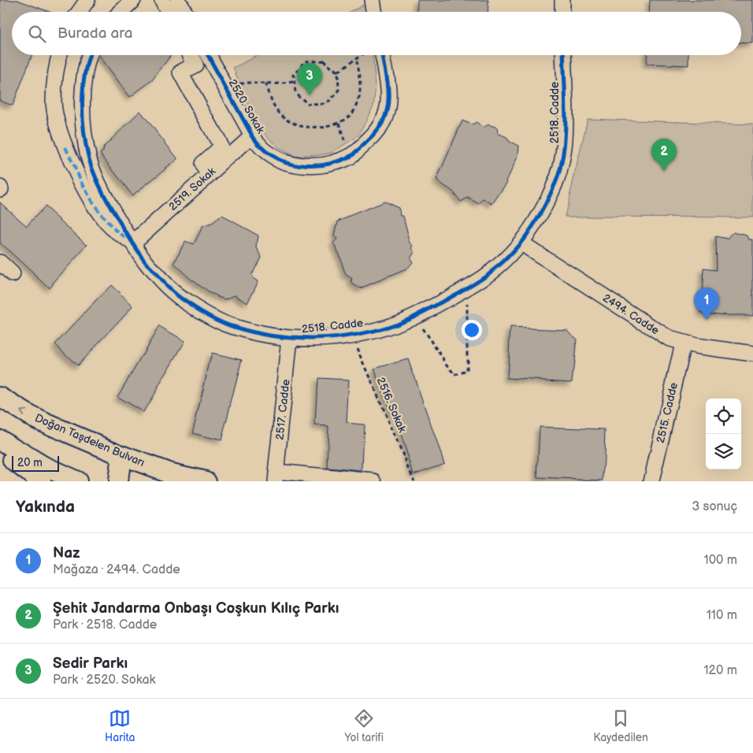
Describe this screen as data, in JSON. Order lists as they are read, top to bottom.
{
  "streets": {
    "main road": ["Doğan Taşdelen Bulvarı"],
    "street": [
      "2520. Sokak",
      "2518. Cadde",
      "2519. Sokak",
      "2494. Cadde",
      "2517. Cadde",
      "2515. Cadde"
    ],
    "path": ["2516. Sokak"]
  },
  "crossings": [
    ["2520. Sokak", "2519. Sokak"],
    ["2518. Cadde", "2519. Sokak"],
    ["2518. Cadde", "2494. Cadde"],
    ["2518. Cadde", "2516. Sokak"],
    ["2518. Cadde", "2517. Cadde"],
    ["2494. Cadde", "2515. Cadde"]
  ],
  "scale_bar": "20 m",
  "page": {
    "search": "Burada ara",
    "pins": ["3", "2", "1"],
    "scale": "20 m",
    "heading": ["Yakında", "3 sonuç"],
    "list": [
      {
        "mark": "1",
        "name": "Naz",
        "note": "Mağaza · 2494. Cadde",
        "value": "100 m"
      },
      {
        "mark": "2",
        "name": "Şehit Jandarma Onbaşı Coşkun Kılıç Parkı",
        "note": "Park · 2518. Cadde",
        "value": "110 m"
      },
      {
        "mark": "3",
        "name": "Sedir Parkı",
        "note": "Park · 2520. Sokak",
        "value": "120 m"
      }
    ],
    "nav": ["Harita", "Yol tarifi", "Kaydedilen"]
  }
}
